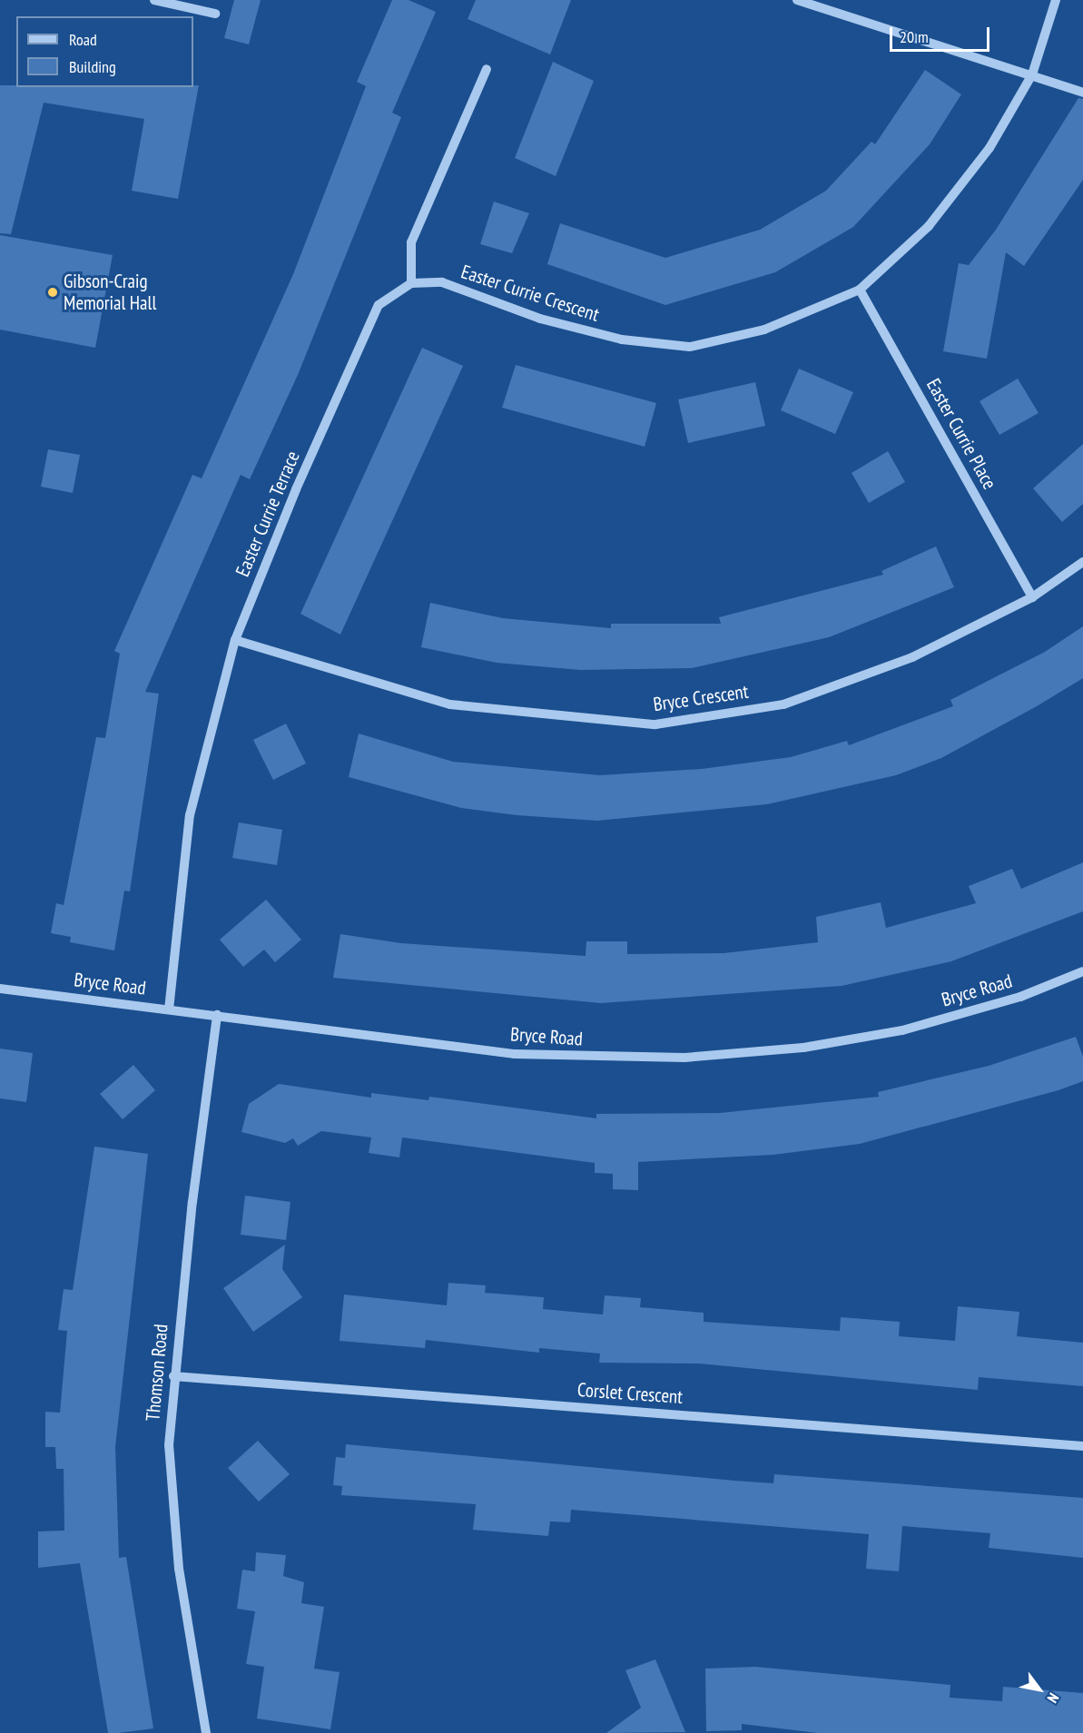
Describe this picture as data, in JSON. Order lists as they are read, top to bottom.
{
  "streets": {
    "street": [
      "Easter Currie Crescent",
      "Easter Currie Place",
      "Easter Currie Terrace",
      "Bryce Crescent",
      "Bryce Road",
      "Thomson Road",
      "Corslet Crescent"
    ]
  },
  "crossings": [
    ["Easter Currie Crescent", "Easter Currie Place"],
    ["Easter Currie Crescent", "Easter Currie Terrace"],
    ["Easter Currie Place", "Bryce Crescent"],
    ["Easter Currie Terrace", "Bryce Crescent"],
    ["Easter Currie Terrace", "Bryce Road"],
    ["Bryce Road", "Thomson Road"],
    ["Thomson Road", "Corslet Crescent"]
  ],
  "places": ["Gibson-Craig Memorial Hall"],
  "legend": ["Road", "Building"],
  "scale_bar": "20 m",
  "north": "bottom right"
}
